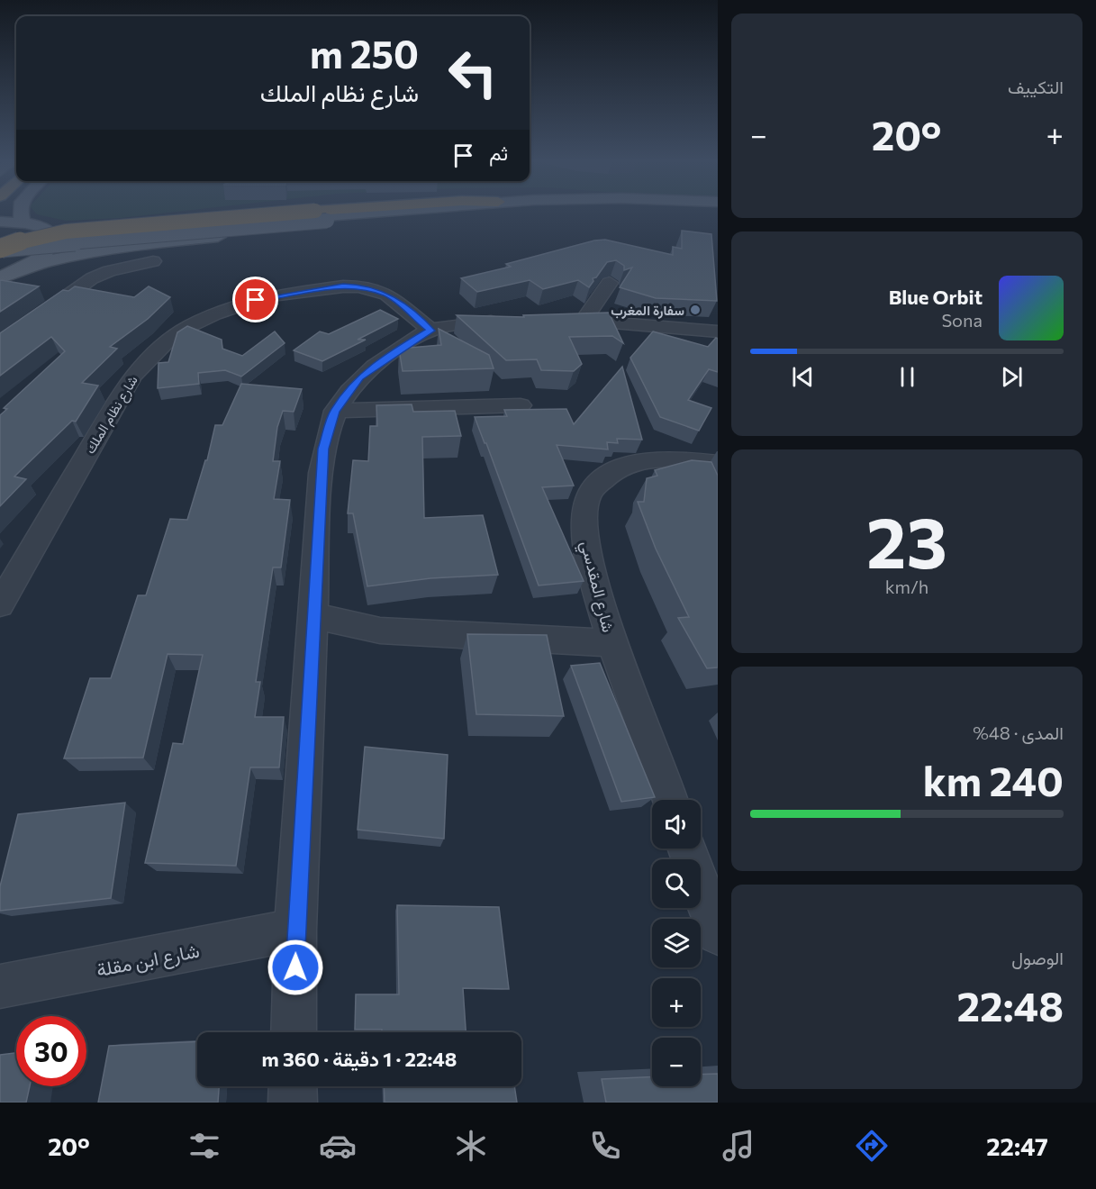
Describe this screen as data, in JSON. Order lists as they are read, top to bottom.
{
  "streets": {
    "street": ["شارع نظام الملك", "شارع المقدسي", "شارع ابن مقلة"]
  },
  "places": ["سفارة المغرب"],
  "page": {
    "tile": [
      "التكييف",
      ["23", "km/h"],
      ["المدى · 48%", "240 km"],
      ["الوصول", "22:48"]
    ],
    "turn": ["250 m", "شارع نظام الملك"],
    "heat": ["−", "20°", "+"],
    "then": "ثم",
    "song": ["Blue Orbit", "Sona"],
    "map_buttons": ["+", "−"],
    "limit": "30",
    "trip": "22:48 · 1 دقيقة · 360 m",
    "tabs": ["22:47", "20°"]
  }
}
